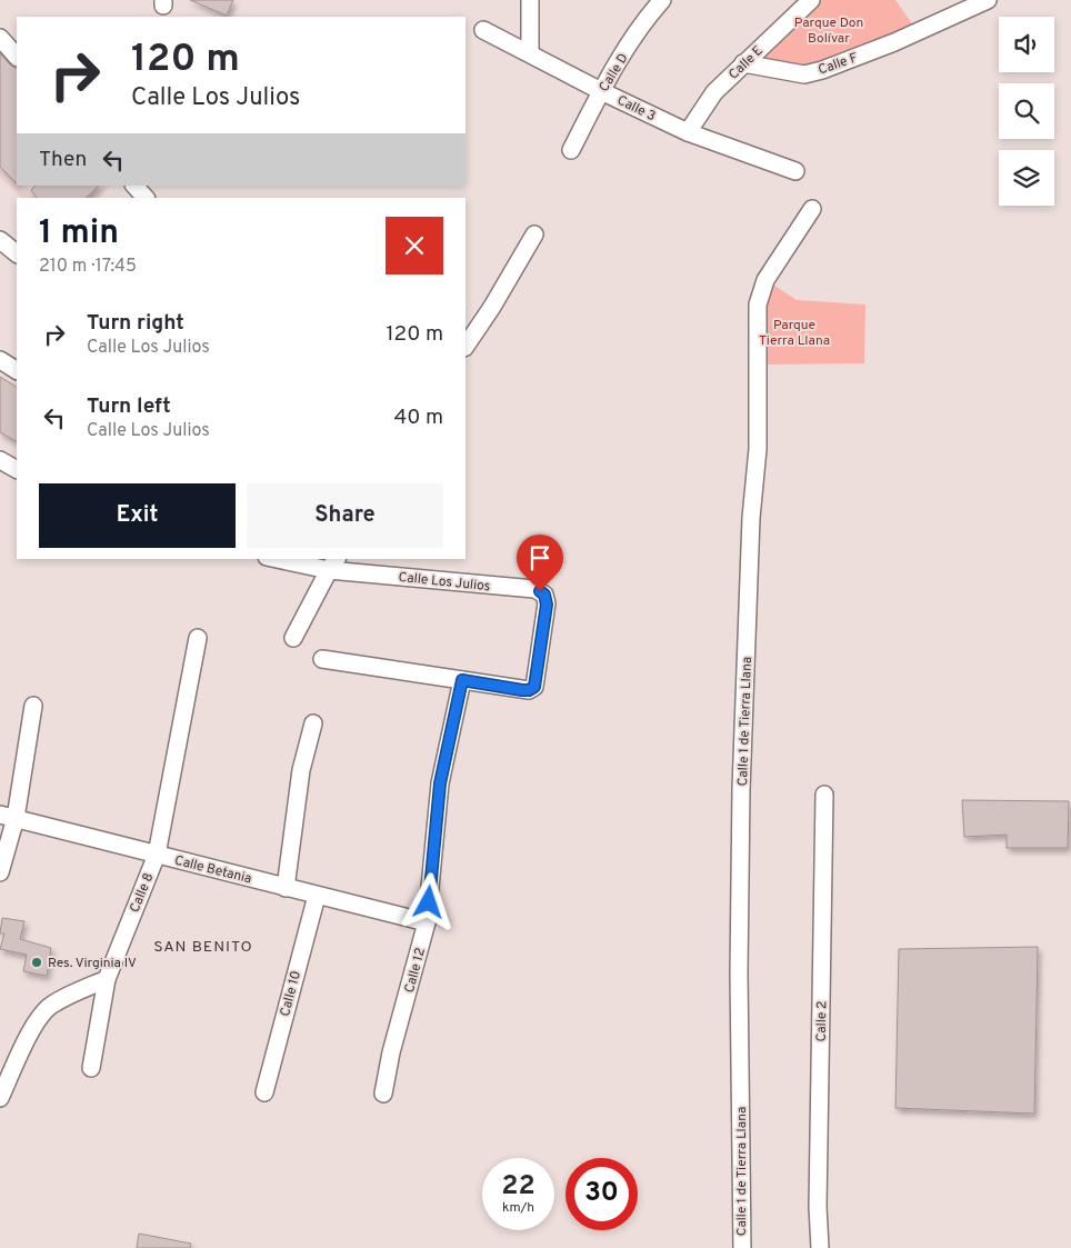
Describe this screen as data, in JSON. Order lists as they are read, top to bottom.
{
  "streets": {
    "street": [
      "Calle E",
      "Calle F",
      "Calle D",
      "Calle 3",
      "Calle Los Julios",
      "Calle 1 de Tierra Llana",
      "Calle Betania",
      "Calle 8",
      "Calle 12",
      "Calle 10",
      "Calle 2"
    ]
  },
  "crossings": [
    ["Calle E", "Calle F"],
    ["Calle E", "Calle 3"],
    ["Calle D", "Calle 3"],
    ["Calle Los Julios", "Calle 12"],
    ["Calle Betania", "Calle 8"],
    ["Calle Betania", "Calle 12"],
    ["Calle Betania", "Calle 10"]
  ],
  "districts": ["SAN BENITO"],
  "parks": ["Parque Don Bolívar", "Parque Tierra Llana"],
  "places": ["Res. Virginia IV"],
  "page": {
    "turn": ["120 m", "Calle Los Julios"],
    "then": "Then",
    "heading": ["1 min", "210 m · 17:45"],
    "list": [
      {
        "name": "Turn right",
        "note": "Calle Los Julios",
        "value": "120 m"
      },
      {
        "name": "Turn left",
        "note": "Calle Los Julios",
        "value": "40 m"
      }
    ],
    "buttons": ["Exit", "Share"],
    "speed": "22 km/h",
    "limit": "30"
  }
}
